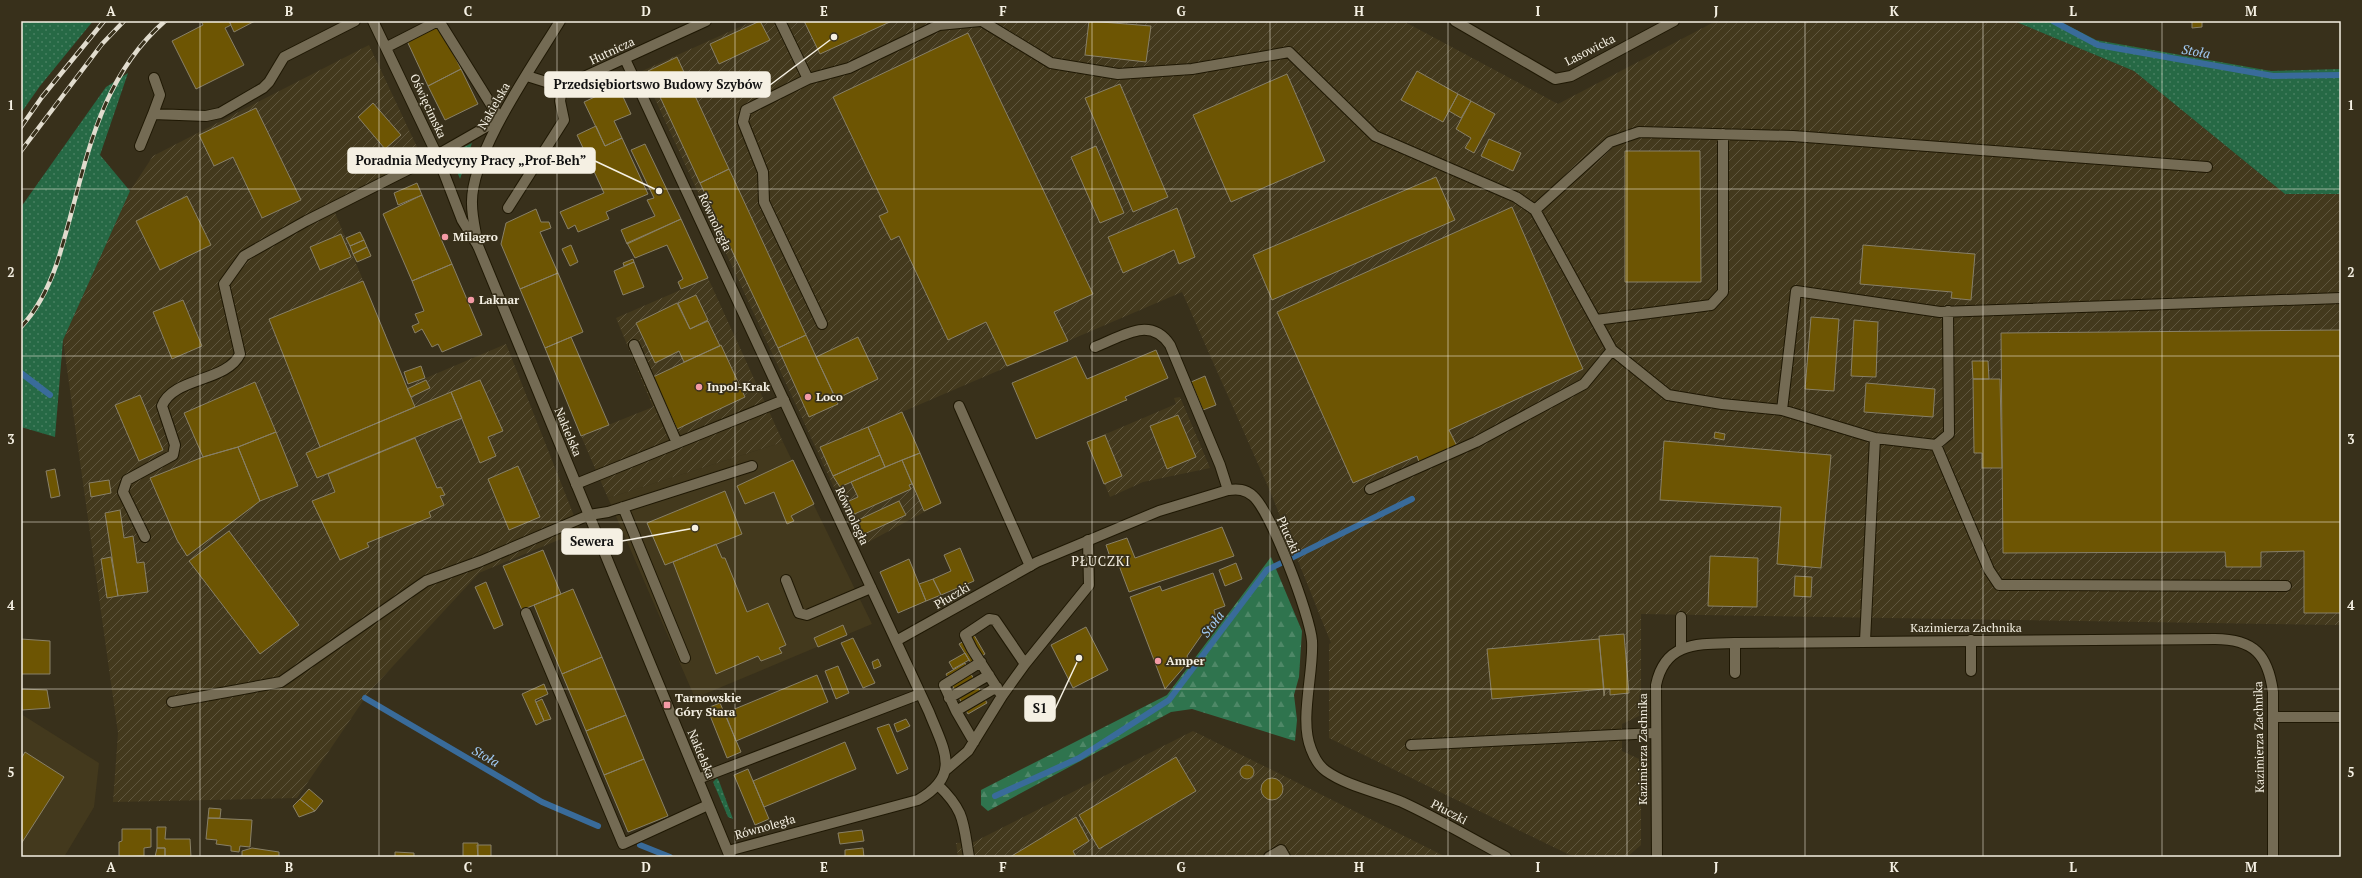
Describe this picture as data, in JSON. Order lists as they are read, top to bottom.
{
  "streets": {
    "street": [
      "Lasowicka",
      "Hutnicza",
      "Oświęcimska",
      "Nakielska",
      "Równoległa",
      "Płuczki",
      "Kazimierza Zachnika"
    ]
  },
  "crossings": [
    ["Hutnicza", "Równoległa"],
    ["Oświęcimska", "Nakielska"],
    ["Nakielska", "Równoległa"],
    ["Równoległa", "Płuczki"]
  ],
  "districts": ["PŁUCZKI"],
  "water": ["Stoła"],
  "places": {
    "other": [
      "Przedsiębiortswo Budowy Szybów",
      "Poradnia Medycyny Pracy „Prof-Beh”",
      "Milagro",
      "Laknar",
      "Inpol-Krak",
      "Loco",
      "Sewera",
      "S1",
      "Amper"
    ],
    "transit": ["Tarnowskie Góry Stara"]
  },
  "grid": {
    "columns": [
      "A",
      "B",
      "C",
      "D",
      "E",
      "F",
      "G",
      "H",
      "I",
      "J",
      "K",
      "L",
      "M"
    ],
    "rows": [
      "1",
      "2",
      "3",
      "4",
      "5"
    ]
  }
}
